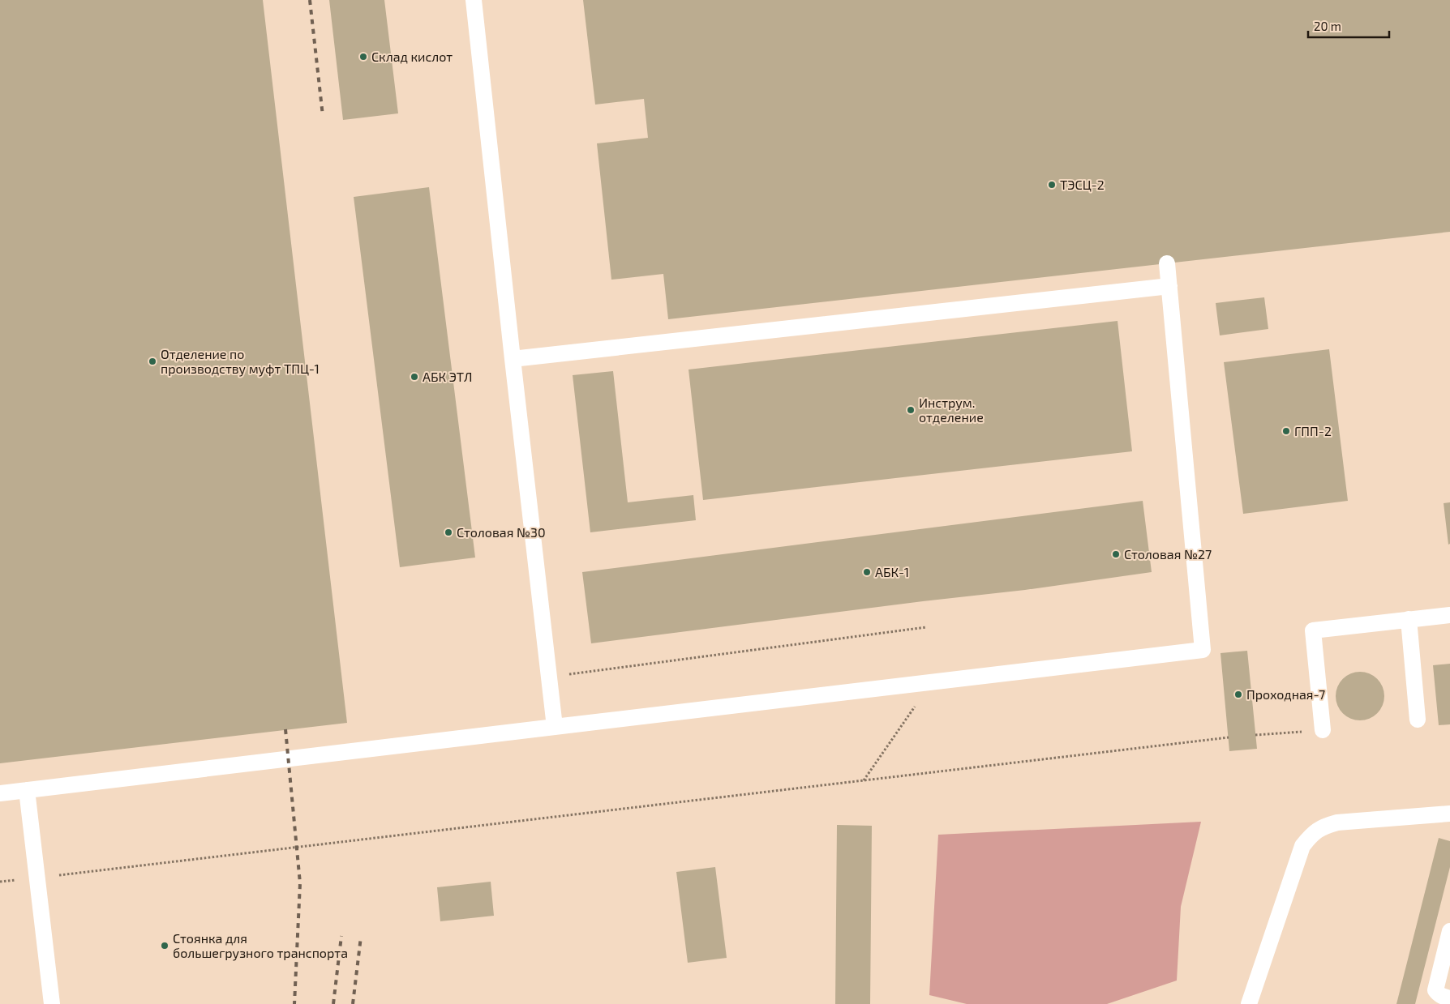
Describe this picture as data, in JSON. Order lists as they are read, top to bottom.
{
  "places": [
    "Склад кислот",
    "ТЭСЦ-2",
    "Отделение по производству муфт ТПЦ-1",
    "АБК ЭТЛ",
    "Инструм. отделение",
    "ГПП-2",
    "Столовая №30",
    "Столовая №27",
    "АБК-1",
    "Проходная-7",
    "Стоянка для большегрузного транспорта"
  ],
  "scale_bar": "20 m"
}
